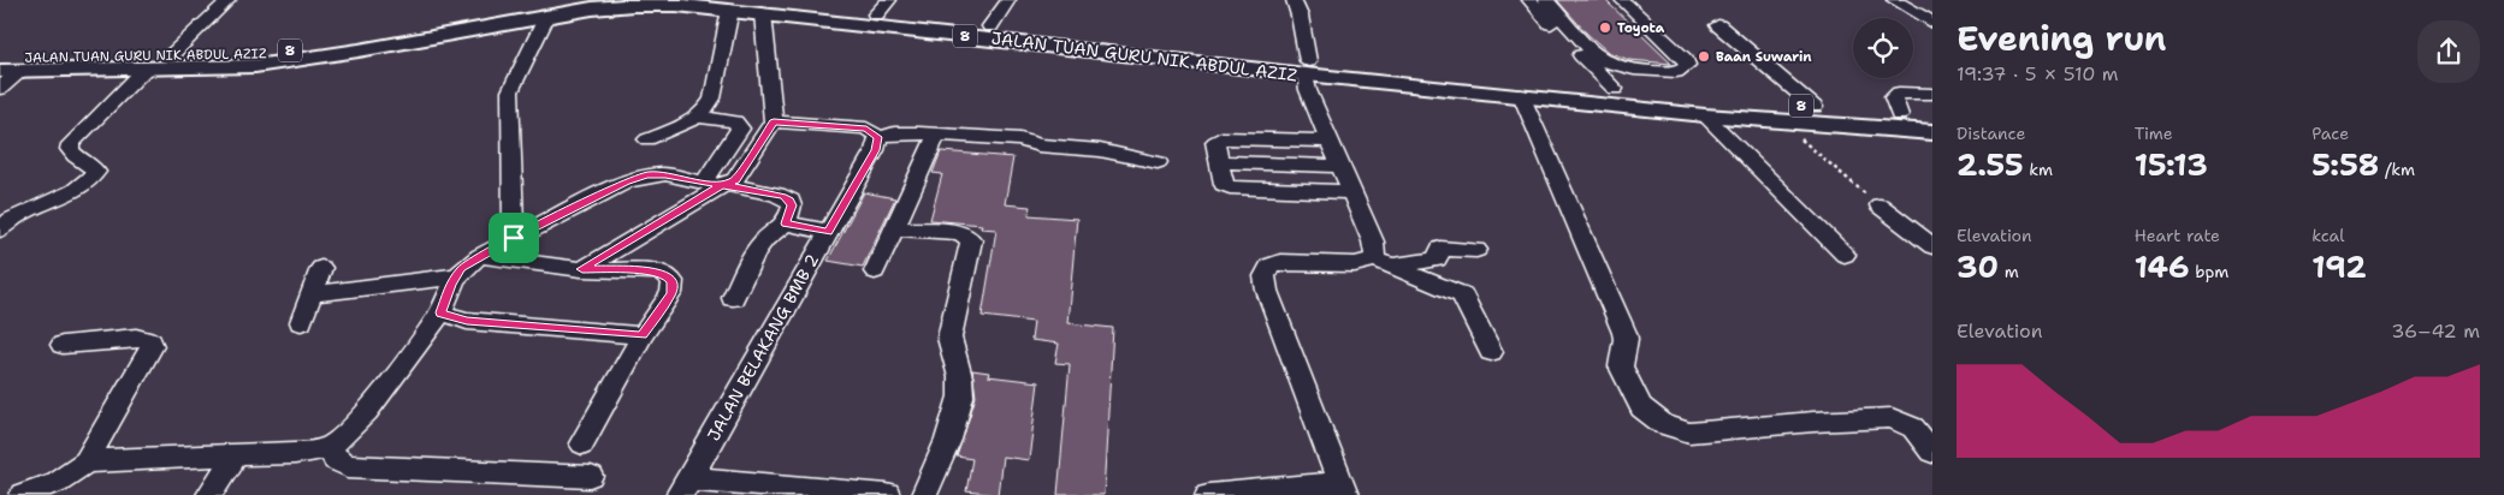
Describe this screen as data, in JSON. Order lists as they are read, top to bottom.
{
  "streets": {
    "main road": ["8", "JALAN TUAN GURU NIK ABDUL AZIZ"],
    "street": ["JALAN BELAKANG BMB 2"]
  },
  "places": ["Toyota", "Baan Suwarin"],
  "page": {
    "heading": ["Evening run", "19:37 · 5 × 510 m"],
    "stats": [
      ["Distance", "2.55 km"],
      ["Time", "15:13"],
      ["Pace", "5:58 /km"],
      ["Elevation", "30 m"],
      ["Heart rate", "146 bpm"],
      ["kcal", "192"]
    ],
    "chart": ["Elevation", "36–42 m"]
  }
}
